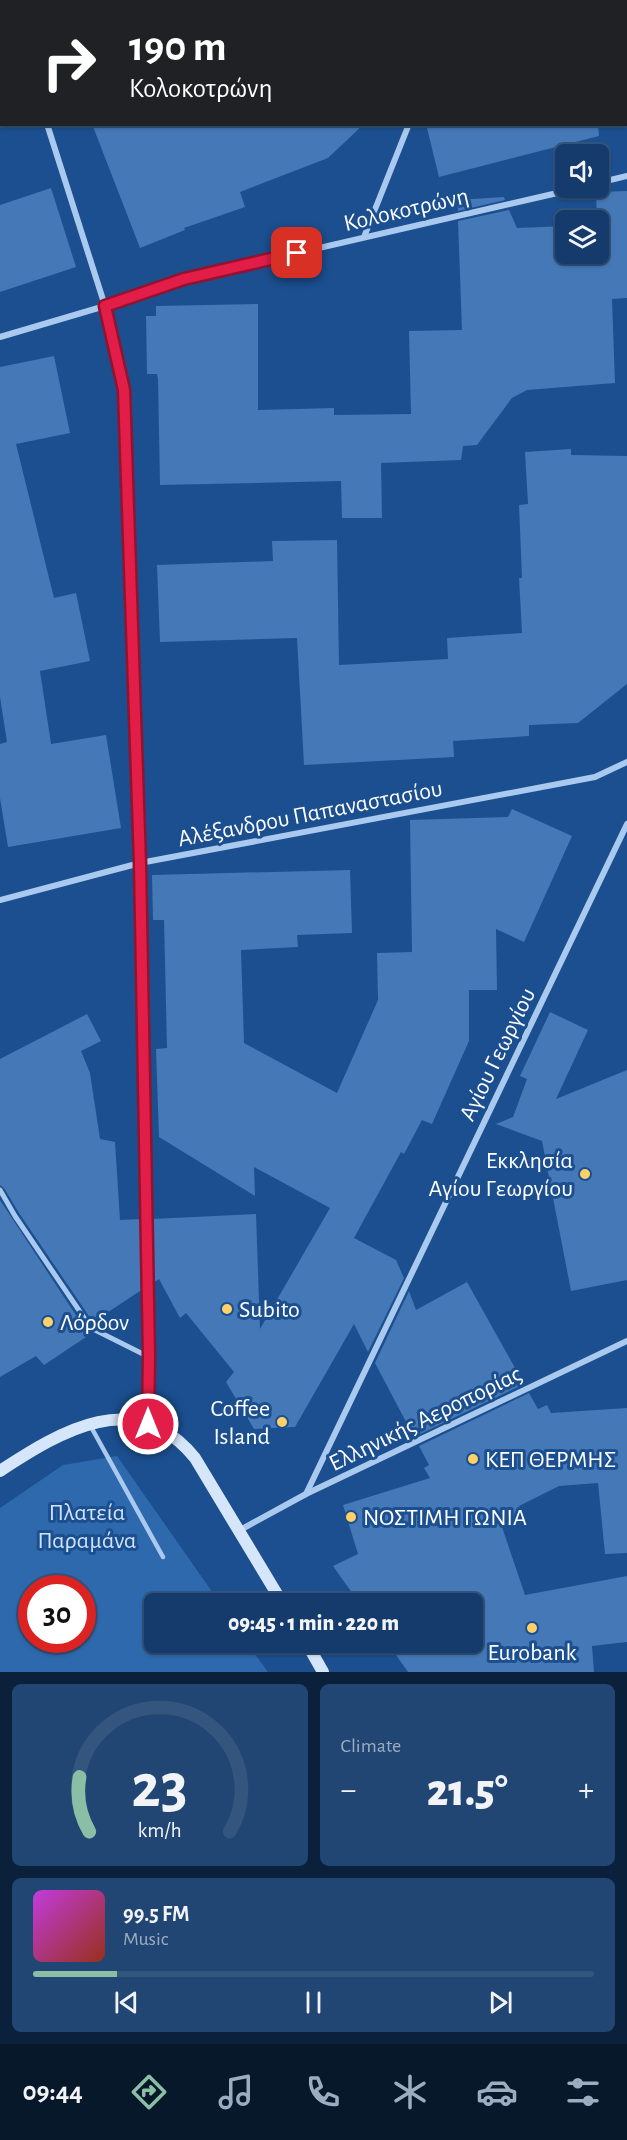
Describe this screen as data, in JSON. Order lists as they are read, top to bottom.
{
  "streets": {
    "street": [
      "Κολοκοτρώνη",
      "Αλέξανδρου Παπαναστασίου",
      "Αγίου Γεωργίου",
      "Ελληνικής Αεροπορίας"
    ]
  },
  "crossings": [
    ["Αγίου Γεωργίου", "Ελληνικής Αεροπορίας"]
  ],
  "parks": ["Πλατεία Παραμάνα"],
  "places": [
    "Εκκλησία Αγίου Γεωργίου",
    "Subito",
    "Λόρδον",
    "Coffee Island",
    "ΚΕΠ ΘΕΡΜΗΣ",
    "ΝΟΣΤΙΜΗ ΓΩΝΙΑ",
    "Eurobank"
  ],
  "page": {
    "turn": ["190 m", "Κολοκοτρώνη"],
    "limit": "30",
    "trip": "09:45 · 1 min · 220 m",
    "tile": "Climate",
    "heat": ["−", "21.5°", "+"],
    "song": ["99.5 FM", "Music"],
    "tabs": "09:44",
    "gauge": ["23", "km/h"]
  }
}
